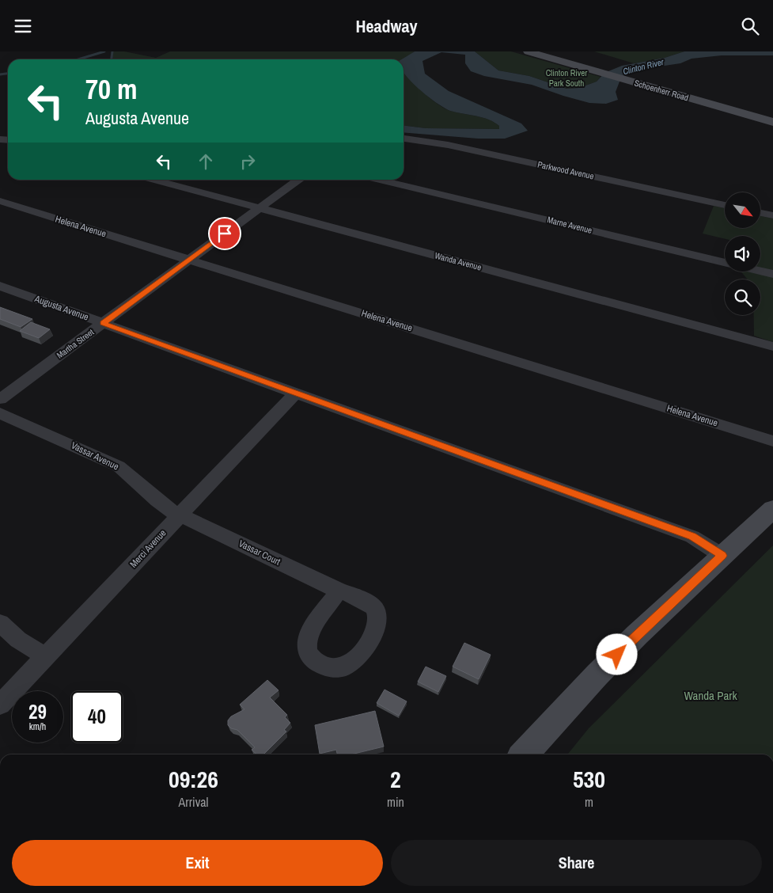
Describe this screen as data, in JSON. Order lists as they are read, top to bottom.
{
  "streets": {
    "main road": ["Schoenherr Road"],
    "street": [
      "Parkwood Avenue",
      "Marne Avenue",
      "Helena Avenue",
      "Wanda Avenue",
      "Augusta Avenue",
      "Martha Street",
      "Vassar Avenue",
      "Merci Avenue",
      "Vassar Court"
    ]
  },
  "crossings": [
    ["Helena Avenue", "Martha Street"],
    ["Wanda Avenue", "Martha Street"],
    ["Augusta Avenue", "Martha Street"],
    ["Augusta Avenue", "Merci Avenue"],
    ["Vassar Avenue", "Merci Avenue"],
    ["Vassar Avenue", "Vassar Court"],
    ["Merci Avenue", "Vassar Court"]
  ],
  "water": ["Clinton River"],
  "parks": ["Clinton River Park South", "Wanda Park"],
  "north": "bottom right",
  "page": {
    "header": "Headway",
    "turn": ["70 m", "Augusta Avenue"],
    "speed": "29 km/h",
    "limit": "40",
    "eta": [
      "09:26",
      "Arrival",
      "2",
      "min",
      "530",
      "m"
    ],
    "buttons": ["Exit", "Share"]
  }
}
